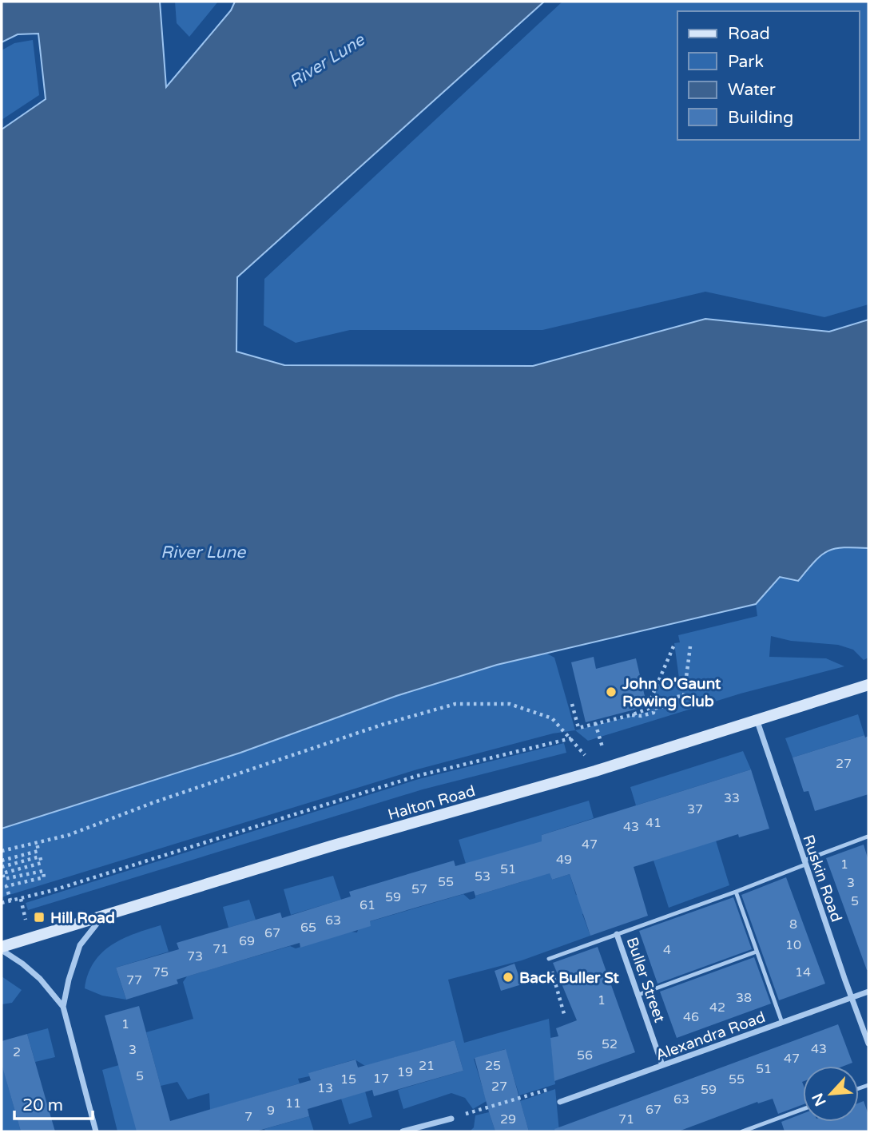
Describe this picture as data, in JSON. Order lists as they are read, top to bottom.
{
  "streets": {
    "street": [
      "Halton Road",
      "Ruskin Road",
      "Buller Street",
      "Alexandra Road"
    ]
  },
  "crossings": [
    ["Halton Road", "Ruskin Road"],
    ["Ruskin Road", "Alexandra Road"],
    ["Buller Street", "Alexandra Road"]
  ],
  "water": ["River Lune"],
  "places": {
    "other": ["John O'Gaunt Rowing Club", "Back Buller St"],
    "transit": ["Hill Road"]
  },
  "house_numbers": [
    "27",
    "33",
    "37",
    "41",
    "43",
    "47",
    "49",
    "1",
    "51",
    "53",
    "55",
    "3",
    "57",
    "59",
    "5",
    "61",
    "63",
    "8",
    "65",
    "67",
    "69",
    "10",
    "71",
    "4",
    "73",
    "75",
    "14",
    "77",
    "38",
    "1",
    "42",
    "46",
    "1",
    "52",
    "43",
    "3",
    "2",
    "56",
    "47",
    "21",
    "25",
    "51",
    "19",
    "5",
    "17",
    "15",
    "55",
    "27",
    "13",
    "59",
    "63",
    "11",
    "67",
    "9",
    "7",
    "29",
    "71"
  ],
  "legend": [
    "Road",
    "Park",
    "Water",
    "Building"
  ],
  "scale_bar": "20 m",
  "north": "bottom left"
}
